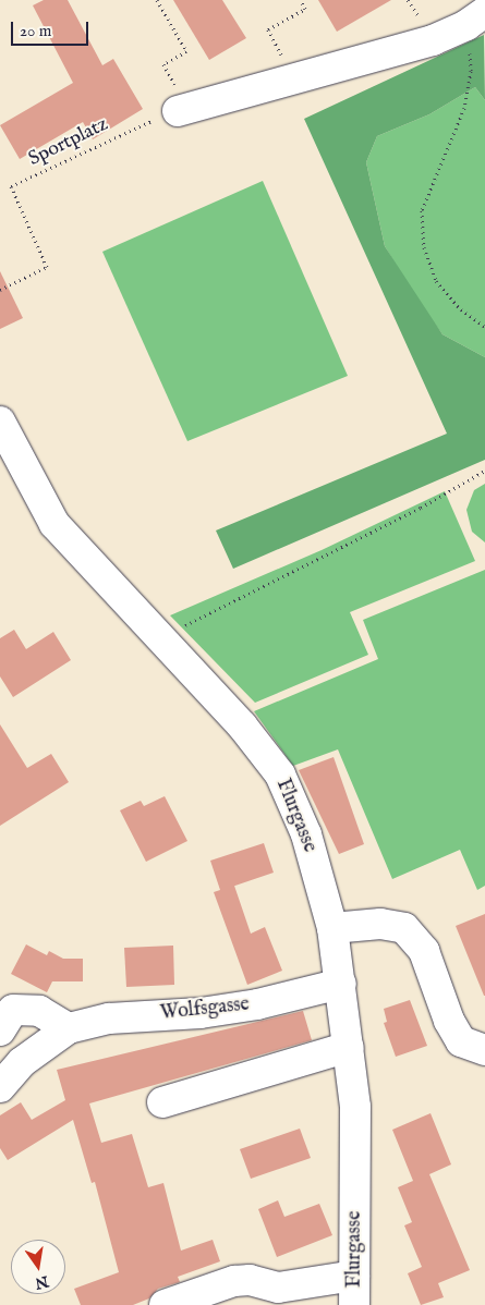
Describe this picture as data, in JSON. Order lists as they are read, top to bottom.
{
  "streets": {
    "street": ["Flurgasse", "Wolfsgasse"],
    "path": ["Sportplatz"]
  },
  "crossings": [
    ["Flurgasse", "Wolfsgasse"]
  ],
  "scale_bar": "20 m",
  "north": "bottom"
}
